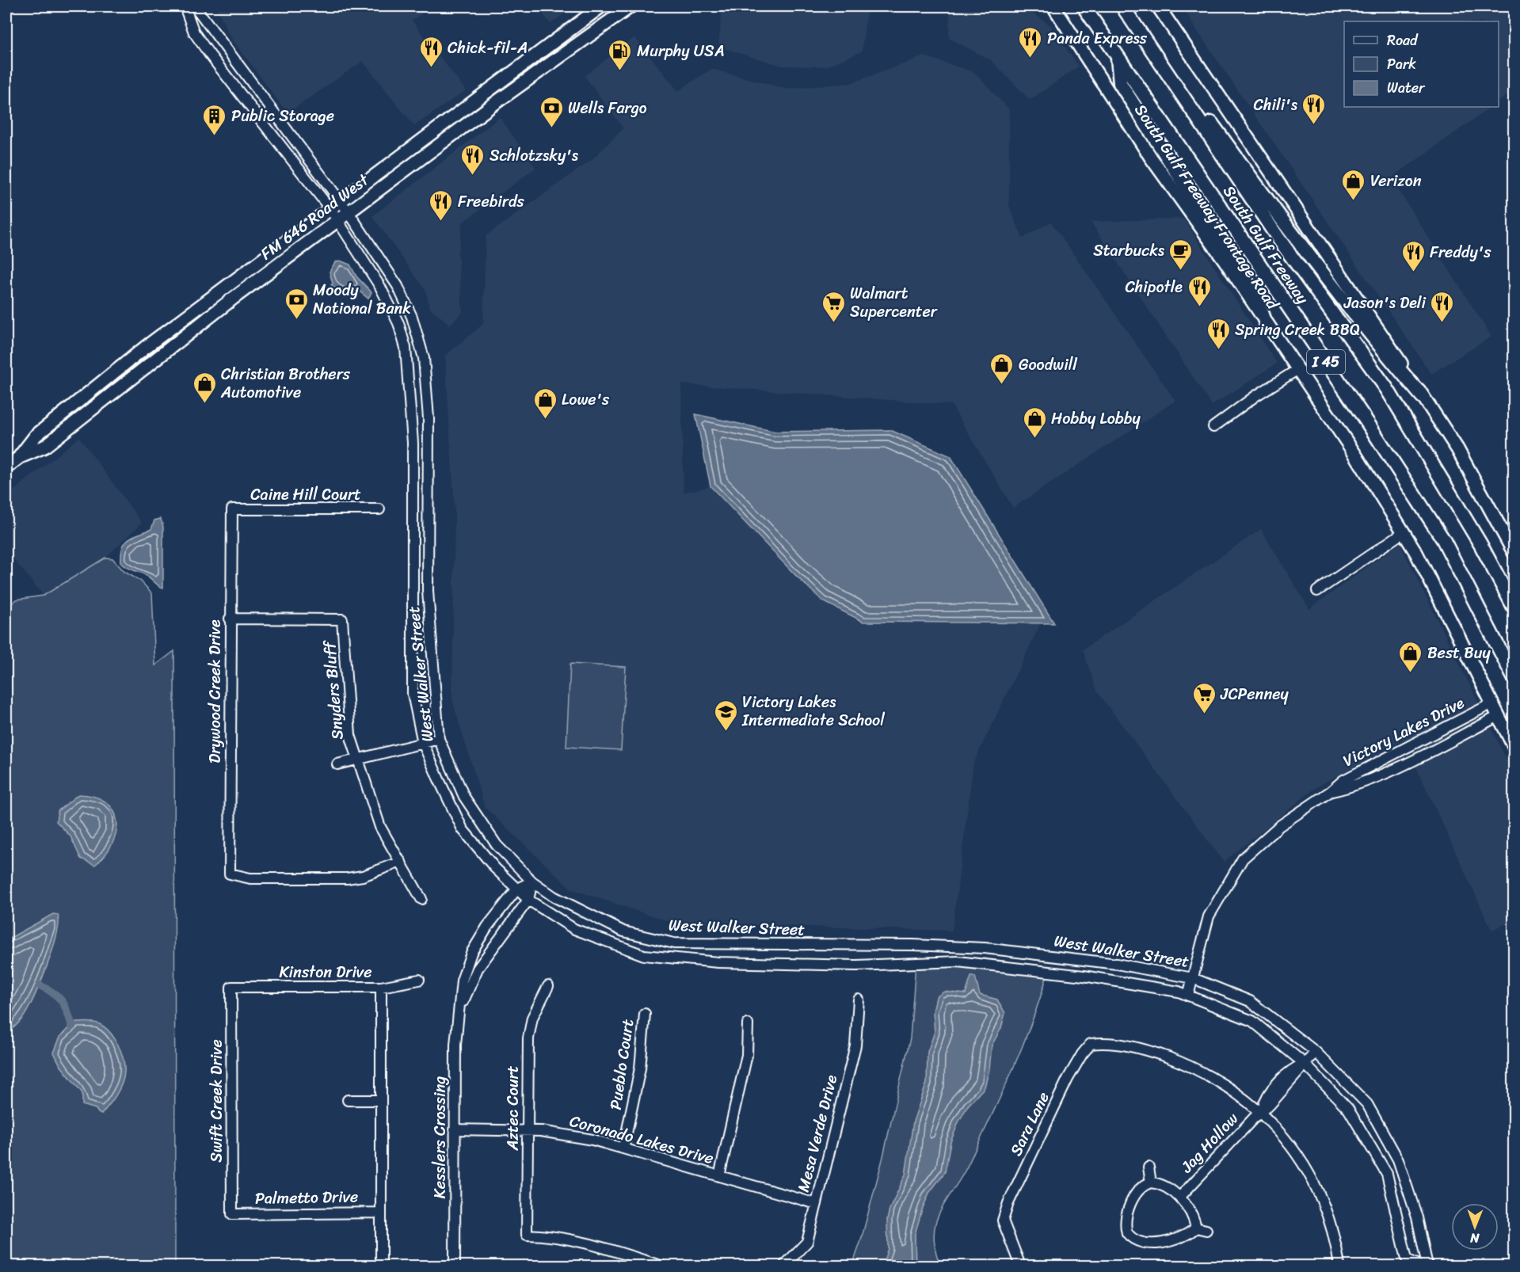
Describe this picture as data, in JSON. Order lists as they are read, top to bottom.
{
  "streets": {
    "highway": ["South Gulf Freeway", "I 45"],
    "main road": ["South Gulf Freeway Frontage Road", "FM 646 Road West"],
    "street": [
      "Caine Hill Court",
      "West Walker Street",
      "Snyders Bluff",
      "Drywood Creek Drive",
      "Victory Lakes Drive",
      "Kinston Drive",
      "Pueblo Court",
      "Swift Creek Drive",
      "Aztec Court",
      "Sara Lane",
      "Mesa Verde Drive",
      "Kesslers Crossing",
      "Coronado Lakes Drive",
      "Jag Hollow",
      "Palmetto Drive"
    ]
  },
  "crossings": [
    ["South Gulf Freeway Frontage Road", "Victory Lakes Drive"],
    ["FM 646 Road West", "West Walker Street"],
    ["Caine Hill Court", "Drywood Creek Drive"],
    ["West Walker Street", "Victory Lakes Drive"],
    ["West Walker Street", "Kesslers Crossing"],
    ["West Walker Street", "Jag Hollow"],
    ["Snyders Bluff", "Drywood Creek Drive"],
    ["Kinston Drive", "Swift Creek Drive"],
    ["Pueblo Court", "Coronado Lakes Drive"],
    ["Swift Creek Drive", "Palmetto Drive"],
    ["Aztec Court", "Coronado Lakes Drive"],
    ["Sara Lane", "Jag Hollow"],
    ["Mesa Verde Drive", "Coronado Lakes Drive"],
    ["Kesslers Crossing", "Coronado Lakes Drive"]
  ],
  "places": {
    "restaurant": [
      "Panda Express",
      "Chick-fil-A",
      "Chili's",
      "Schlotzsky's",
      "Freebirds",
      "Freddy's",
      "Chipotle",
      "Jason's Deli",
      "Spring Creek BBQ"
    ],
    "fuel station": ["Murphy USA"],
    "bank": ["Wells Fargo", "Moody National Bank"],
    "building": ["Public Storage"],
    "shop": [
      "Verizon",
      "Goodwill",
      "Christian Brothers Automotive",
      "Lowe's",
      "Hobby Lobby",
      "Best Buy"
    ],
    "cafe": ["Starbucks"],
    "supermarket": ["Walmart Supercenter", "JCPenney"],
    "school or university": ["Victory Lakes Intermediate School"]
  },
  "legend": ["Road", "Park", "Water"],
  "north": "bottom"
}
